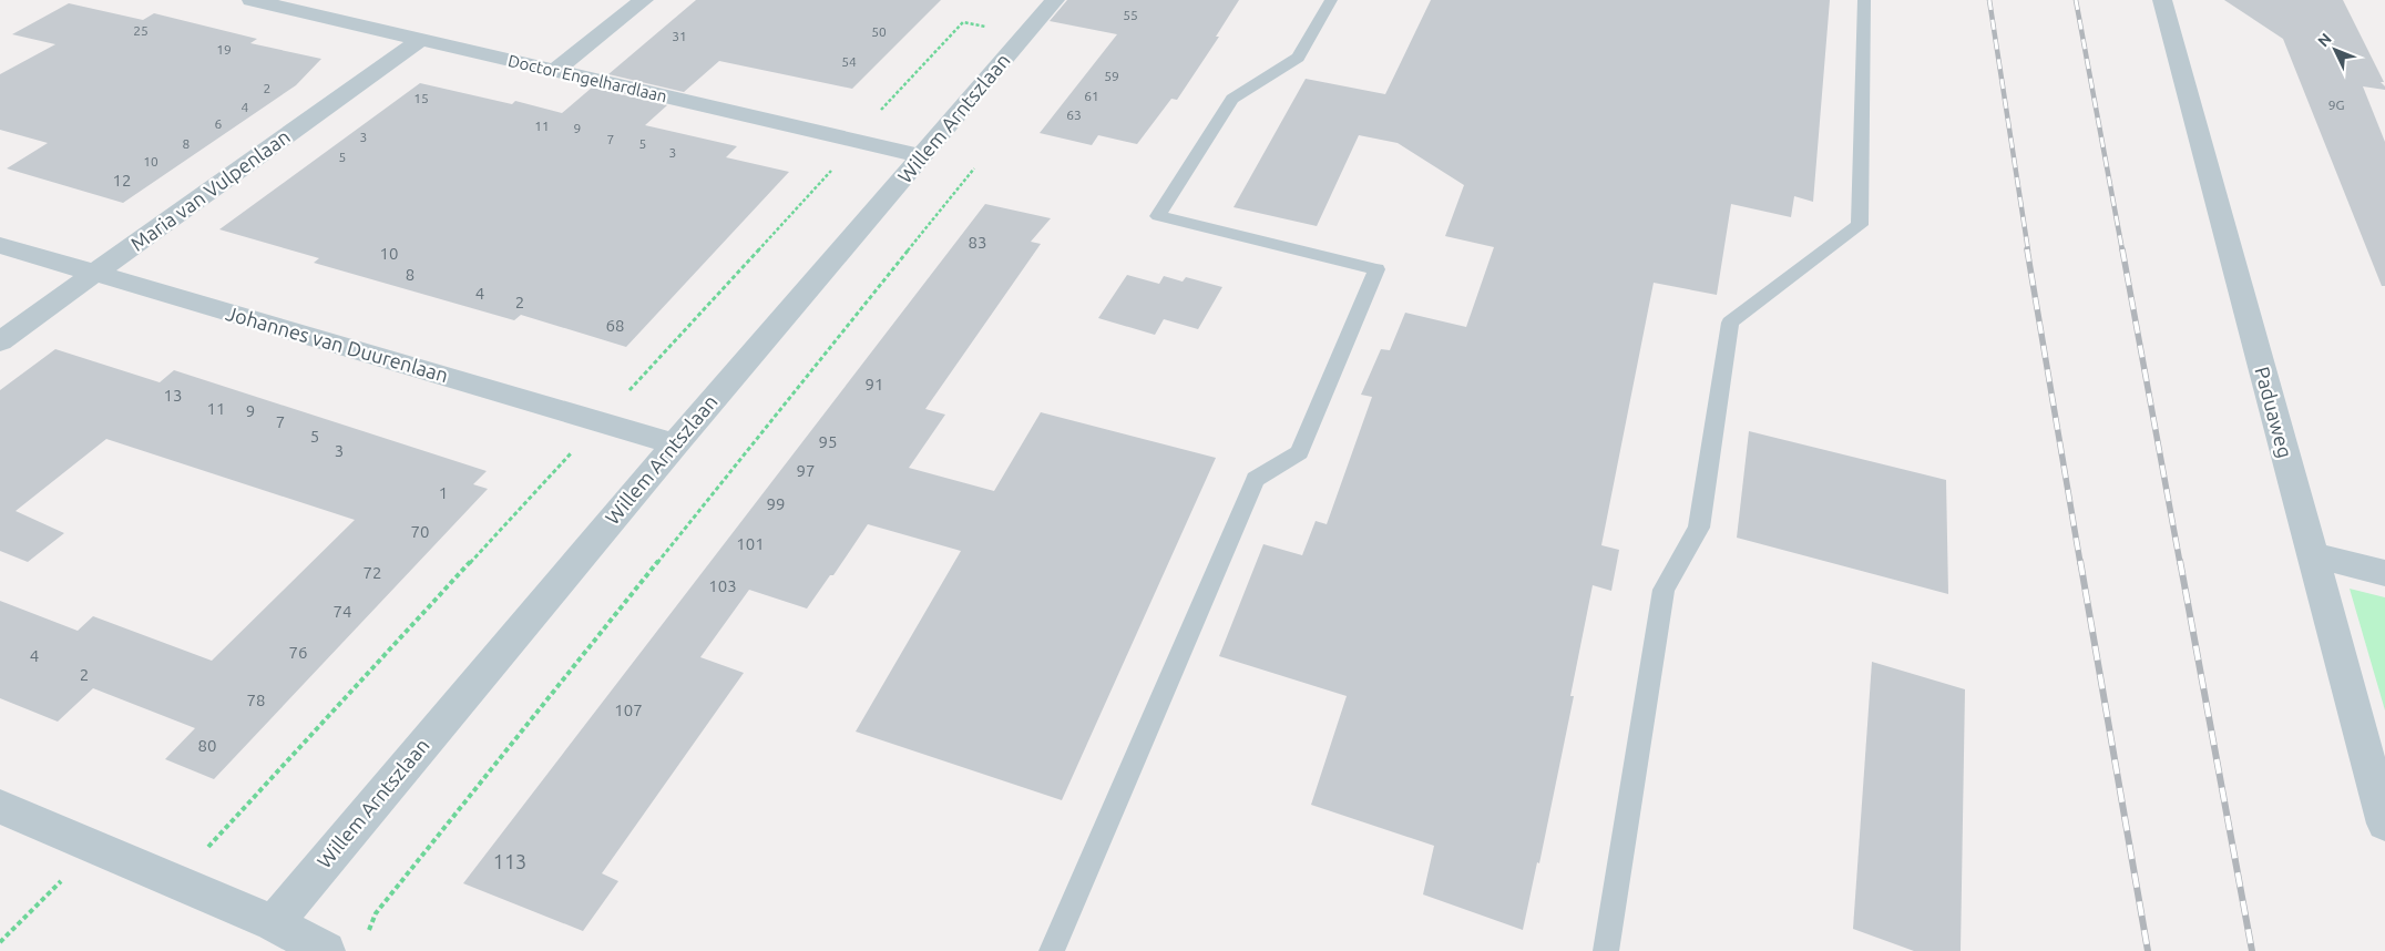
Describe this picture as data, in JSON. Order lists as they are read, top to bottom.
{
  "streets": {
    "street": [
      "Doctor Engelhardlaan",
      "Willem Arntszlaan",
      "Maria van Vulpenlaan",
      "Johannes van Duurenlaan",
      "Paduaweg"
    ]
  },
  "crossings": [
    ["Doctor Engelhardlaan", "Willem Arntszlaan"],
    ["Doctor Engelhardlaan", "Maria van Vulpenlaan"],
    ["Willem Arntszlaan", "Johannes van Duurenlaan"],
    ["Maria van Vulpenlaan", "Johannes van Duurenlaan"]
  ],
  "house_numbers": [
    "55",
    "25",
    "50",
    "31",
    "19",
    "54",
    "59",
    "2",
    "61",
    "15",
    "9G",
    "4",
    "63",
    "6",
    "11",
    "9",
    "3",
    "7",
    "8",
    "5",
    "3",
    "5",
    "10",
    "12",
    "83",
    "10",
    "8",
    "4",
    "2",
    "68",
    "91",
    "13",
    "11",
    "9",
    "7",
    "5",
    "95",
    "3",
    "97",
    "1",
    "99",
    "70",
    "101",
    "72",
    "103",
    "74",
    "76",
    "4",
    "2",
    "78",
    "107",
    "80",
    "113"
  ],
  "north": "top left"
}
